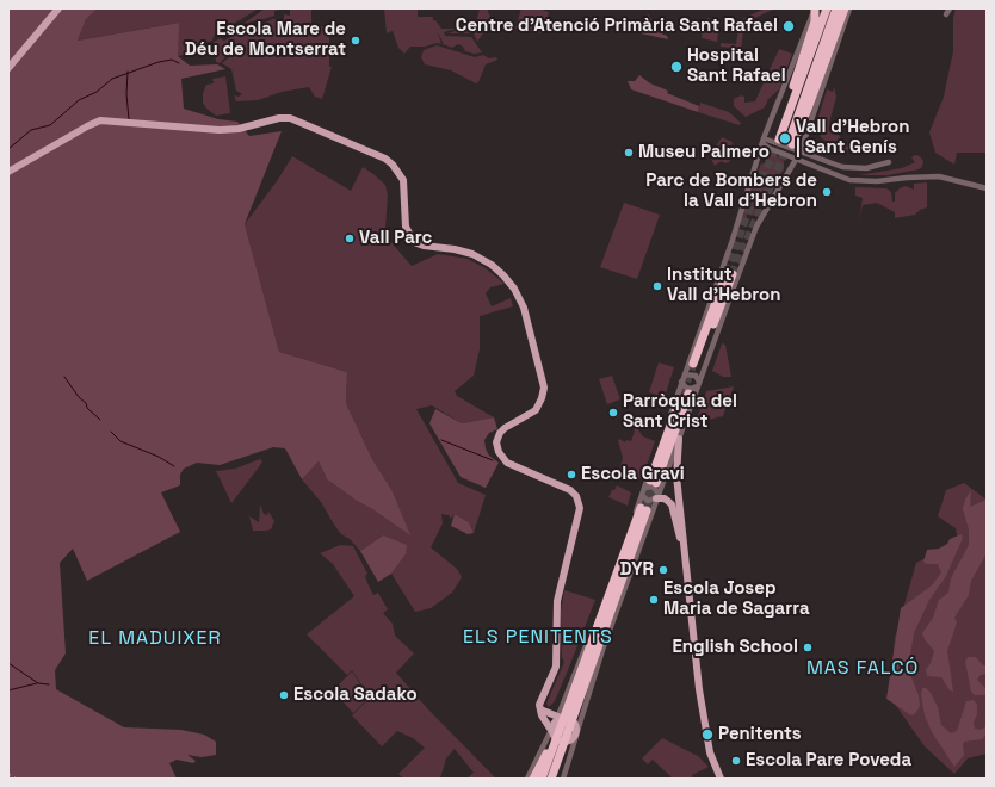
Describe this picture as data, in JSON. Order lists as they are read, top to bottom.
{
  "districts": ["ELS PENITENTS", "EL MADUIXER", "MAS FALCÓ"],
  "places": [
    "Centre d'Atenció Primària Sant Rafael",
    "Escola Mare de Déu de Montserrat",
    "Hospital Sant Rafael",
    "Vall d’Hebron | Sant Genís",
    "Museu Palmero",
    "Parc de Bombers de la Vall d'Hebron",
    "Vall Parc",
    "Institut Vall d'Hebron",
    "Parròquia del Sant Crist",
    "Escola Gravi",
    "DYR",
    "Escola Josep Maria de Sagarra",
    "English School",
    "Escola Sadako",
    "Penitents",
    "Escola Pare Poveda"
  ]
}
